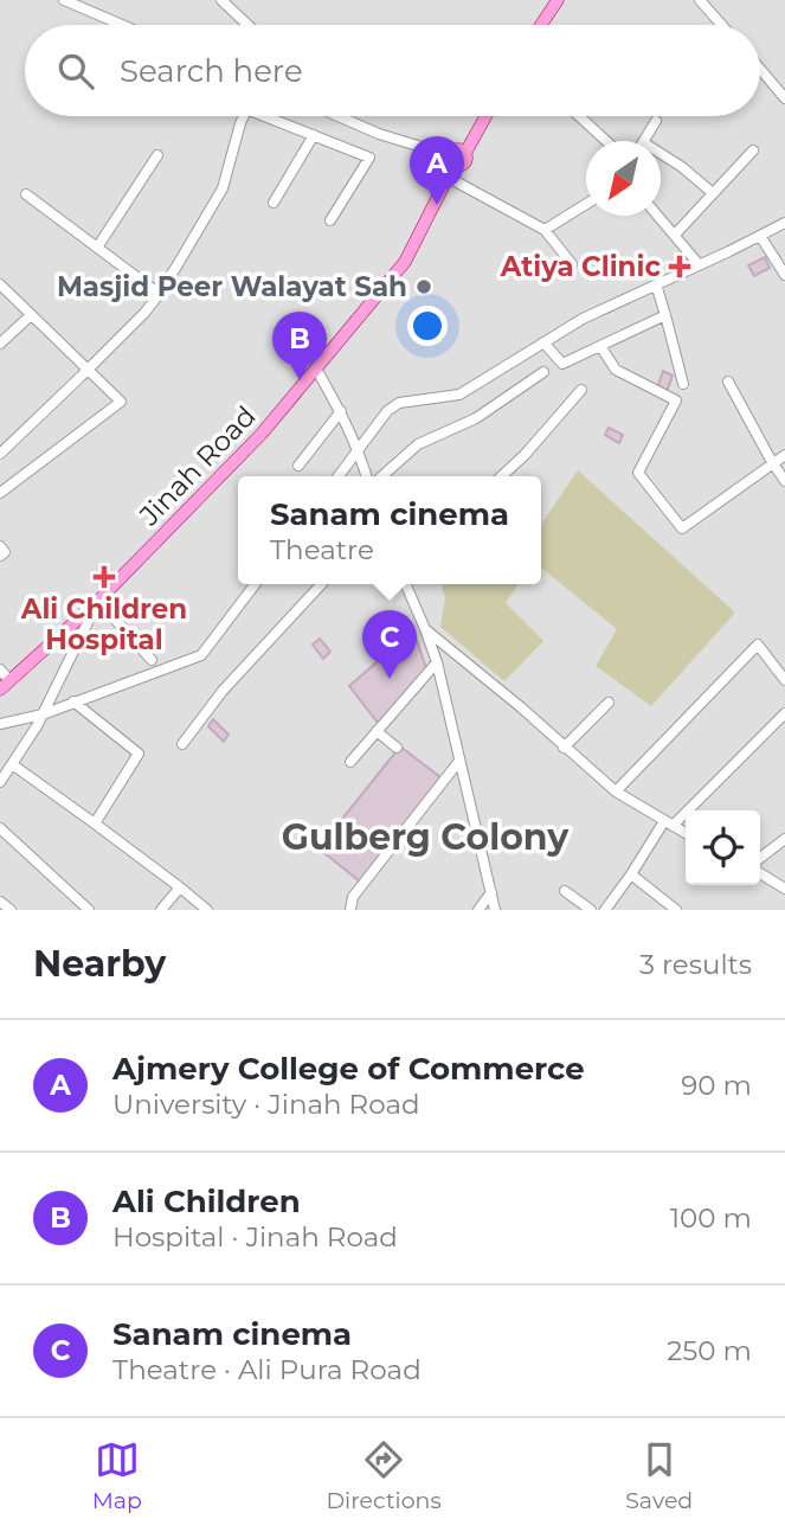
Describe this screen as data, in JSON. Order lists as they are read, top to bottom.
{
  "streets": {
    "main road": ["Jinah Road"]
  },
  "districts": ["Gulberg Colony"],
  "places": {
    "health": ["Atiya Clinic", "Ali Children Hospital"],
    "other": ["Masjid Peer Walayat Sah"]
  },
  "north": "bottom left",
  "page": {
    "search": "Search here",
    "pins": ["A", "B", "C"],
    "popup": ["Sanam cinema", "Theatre"],
    "heading": ["Nearby", "3 results"],
    "list": [
      {
        "mark": "A",
        "name": "Ajmery College of Commerce",
        "note": "University · Jinah Road",
        "value": "90 m"
      },
      {
        "mark": "B",
        "name": "Ali Children",
        "note": "Hospital · Jinah Road",
        "value": "100 m"
      },
      {
        "mark": "C",
        "name": "Sanam cinema",
        "note": "Theatre · Ali Pura Road",
        "value": "250 m"
      }
    ],
    "nav": ["Map", "Directions", "Saved"]
  }
}
